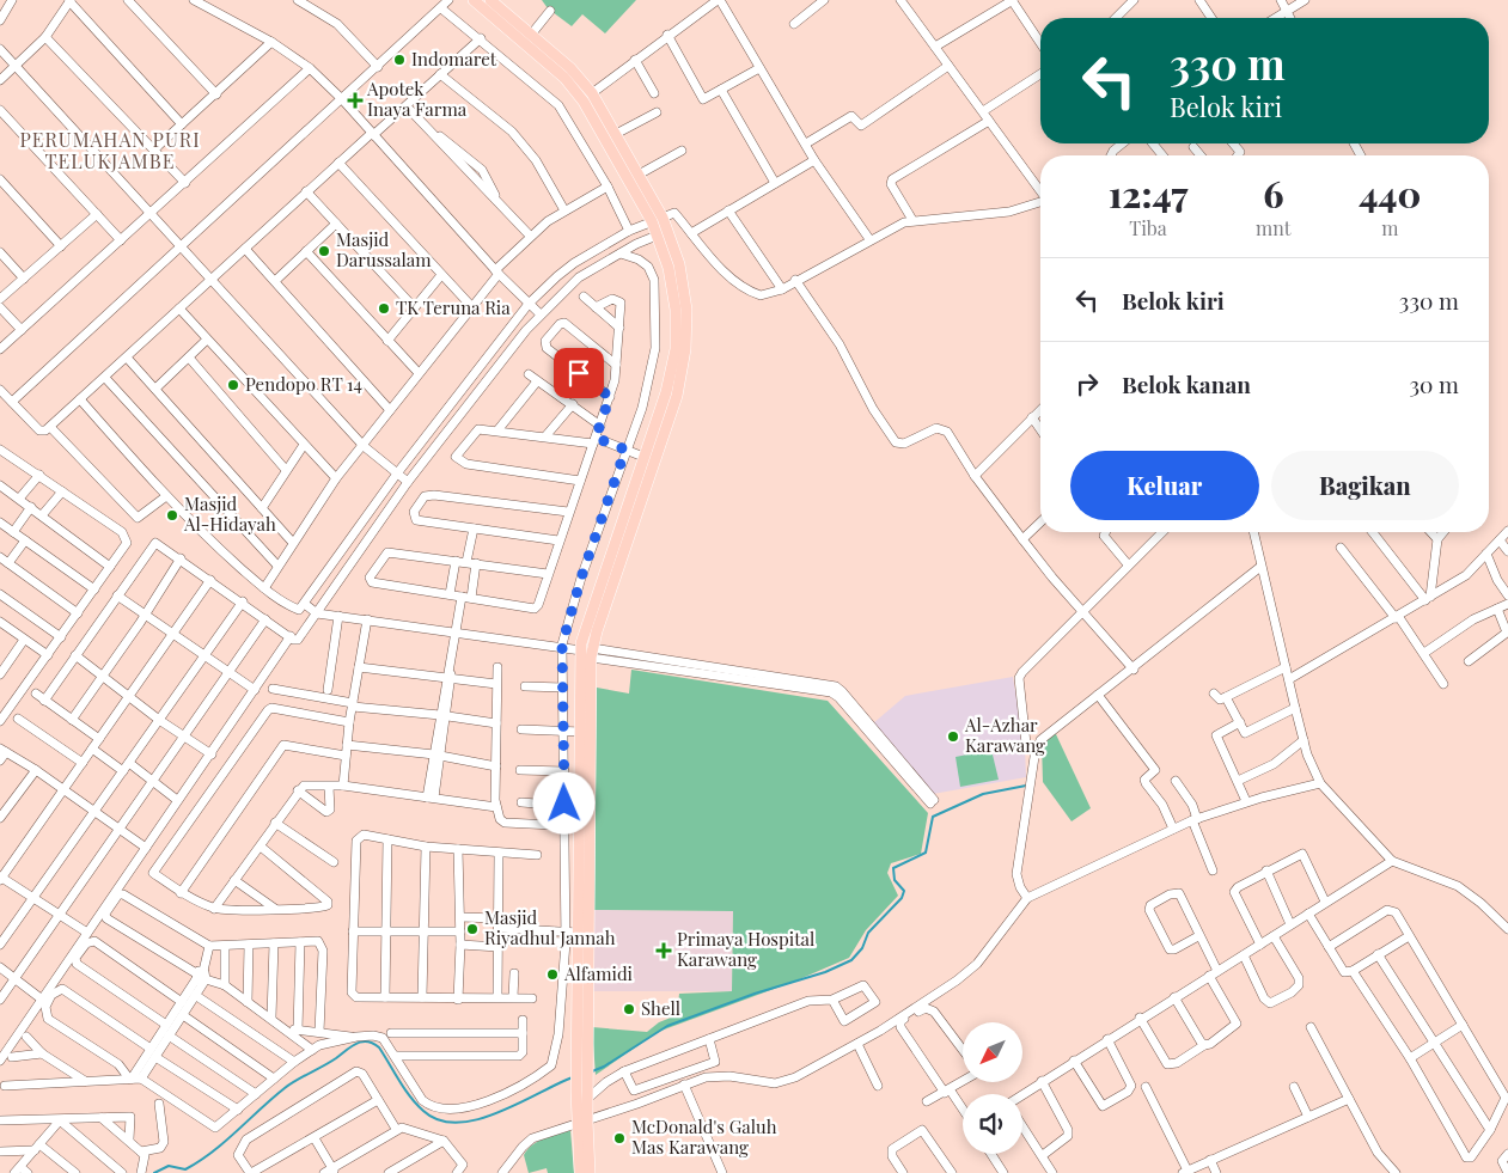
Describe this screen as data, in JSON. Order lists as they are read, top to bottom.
{
  "districts": ["PERUMAHAN PURI TELUKJAMBE"],
  "places": {
    "other": [
      "Indomaret",
      "Masjid Darussalam",
      "TK Teruna Ria",
      "Pendopo RT 14",
      "Masjid Al-Hidayah",
      "Al-Azhar Karawang",
      "Masjid Riyadhul Jannah",
      "Alfamidi",
      "Shell",
      "McDonald's Galuh Mas Karawang"
    ],
    "health": ["Apotek Inaya Farma", "Primaya Hospital Karawang"]
  },
  "north": "bottom left",
  "page": {
    "turn": ["330 m", "Belok kiri"],
    "eta": [
      "12:47",
      "Tiba",
      "6",
      "mnt",
      "440",
      "m"
    ],
    "list": [
      {
        "name": "Belok kiri",
        "value": "330 m"
      },
      {
        "name": "Belok kanan",
        "value": "30 m"
      }
    ],
    "buttons": ["Keluar", "Bagikan"]
  }
}
